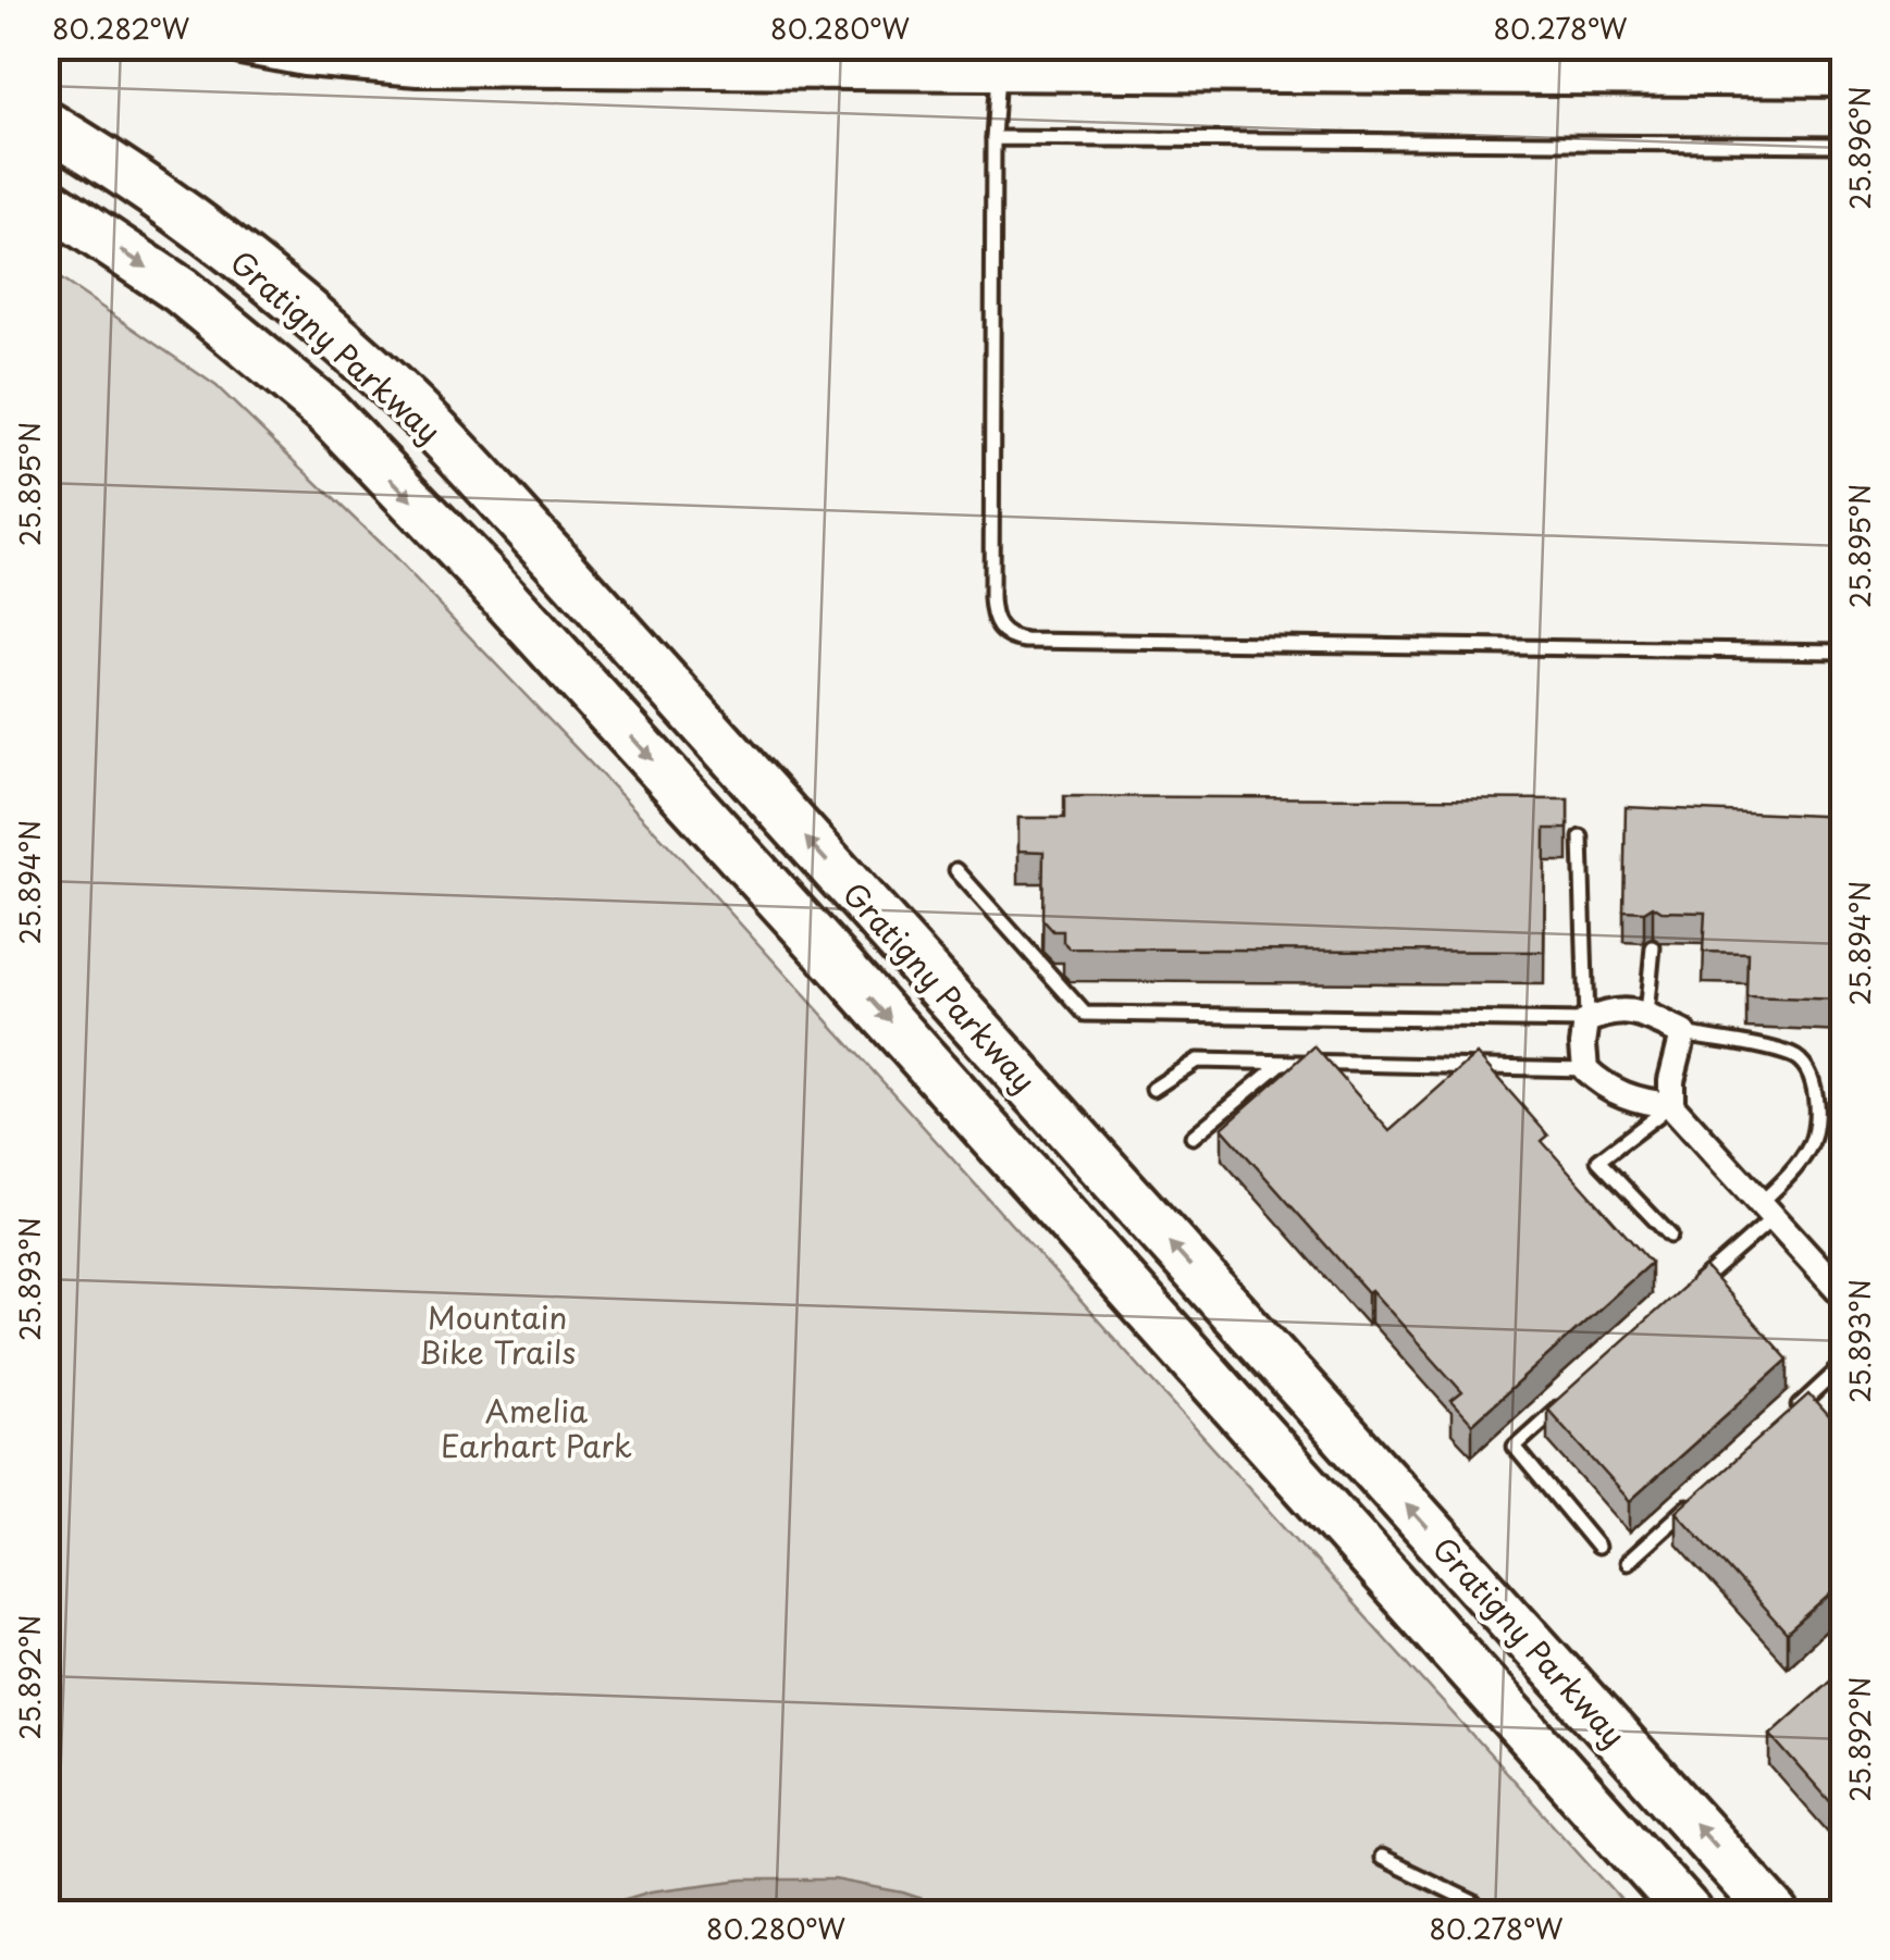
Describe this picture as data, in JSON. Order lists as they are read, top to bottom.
{
  "streets": {
    "highway": ["Gratigny Parkway"]
  },
  "parks": ["Mountain Bike Trails", "Amelia Earhart Park"],
  "coordinates": [
    "80.282°W",
    "80.280°W",
    "80.278°W",
    "25.896°N",
    "25.895°N",
    "25.894°N",
    "25.893°N",
    "25.892°N"
  ]
}
